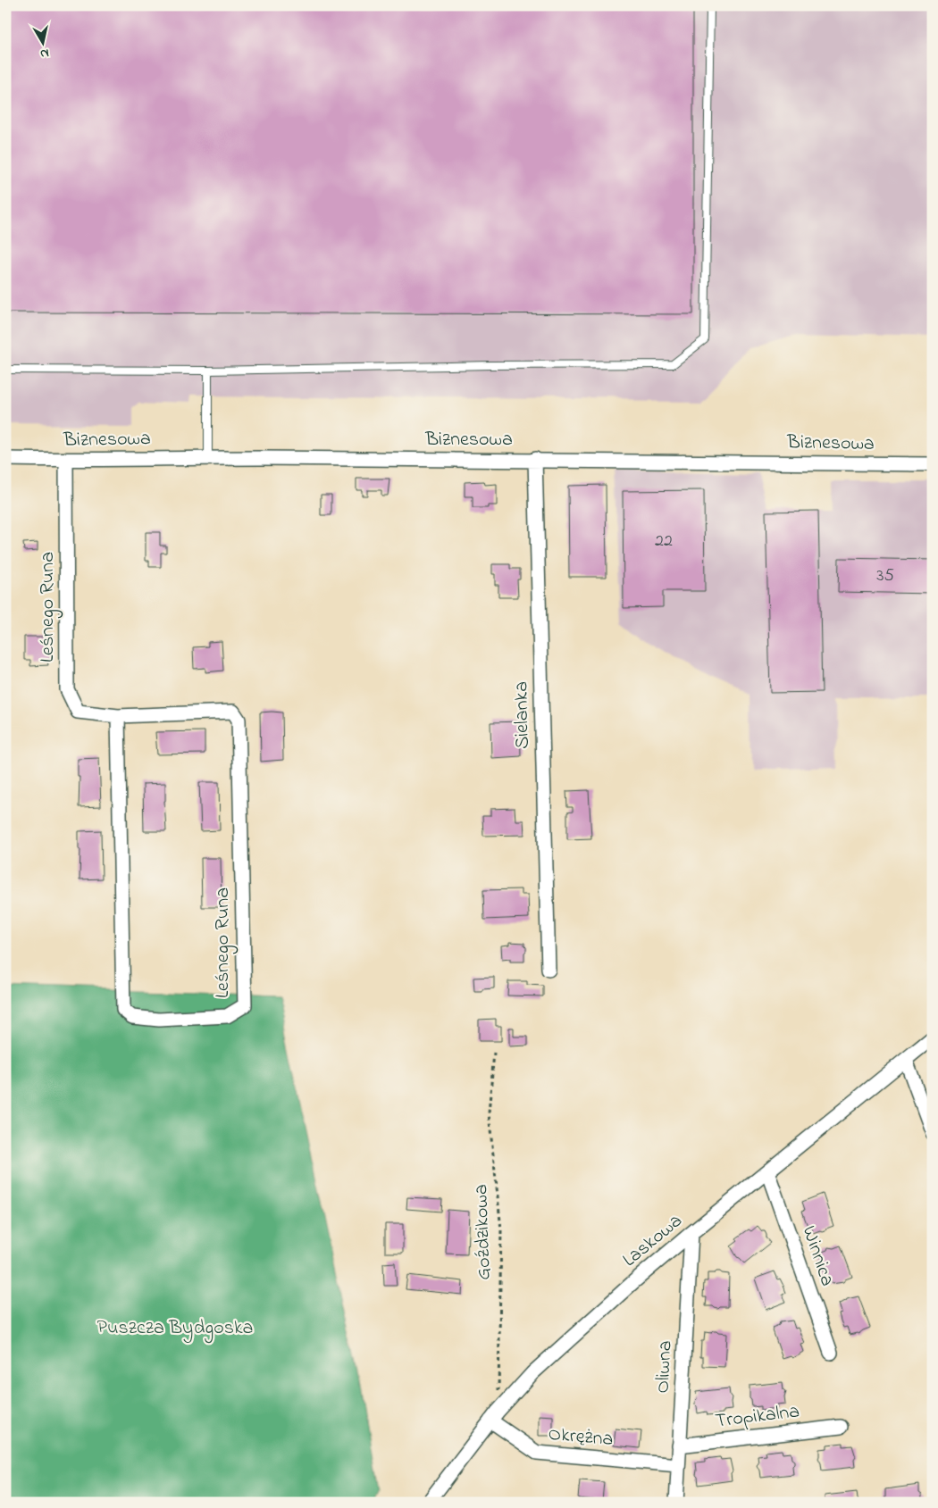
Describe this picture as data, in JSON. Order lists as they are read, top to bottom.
{
  "streets": {
    "street": [
      "Biznesowa",
      "Leśnego Runa",
      "Sielanka",
      "Laskowa",
      "Winnica",
      "Oliwna",
      "Tropikalna",
      "Okrężna"
    ],
    "path": ["Goździkowa"]
  },
  "crossings": [
    ["Biznesowa", "Leśnego Runa"],
    ["Biznesowa", "Sielanka"],
    ["Goździkowa", "Laskowa"],
    ["Goździkowa", "Okrężna"],
    ["Laskowa", "Winnica"],
    ["Laskowa", "Oliwna"],
    ["Laskowa", "Okrężna"],
    ["Oliwna", "Tropikalna"],
    ["Oliwna", "Okrężna"]
  ],
  "parks": ["Puszcza Bydgoska"],
  "house_numbers": ["22", "35"],
  "north": "bottom"
}
